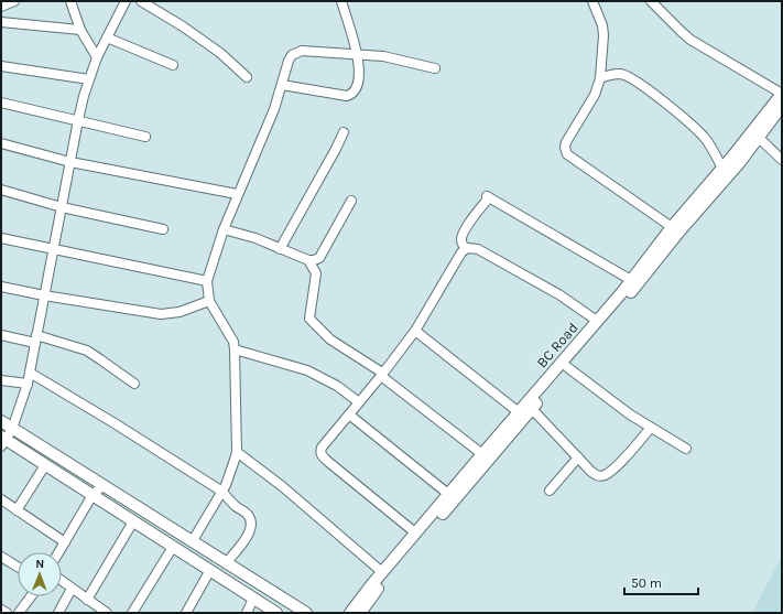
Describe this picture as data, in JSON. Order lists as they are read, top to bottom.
{
  "streets": {
    "street": ["BC Road"]
  },
  "scale_bar": "50 m",
  "north": "top"
}
